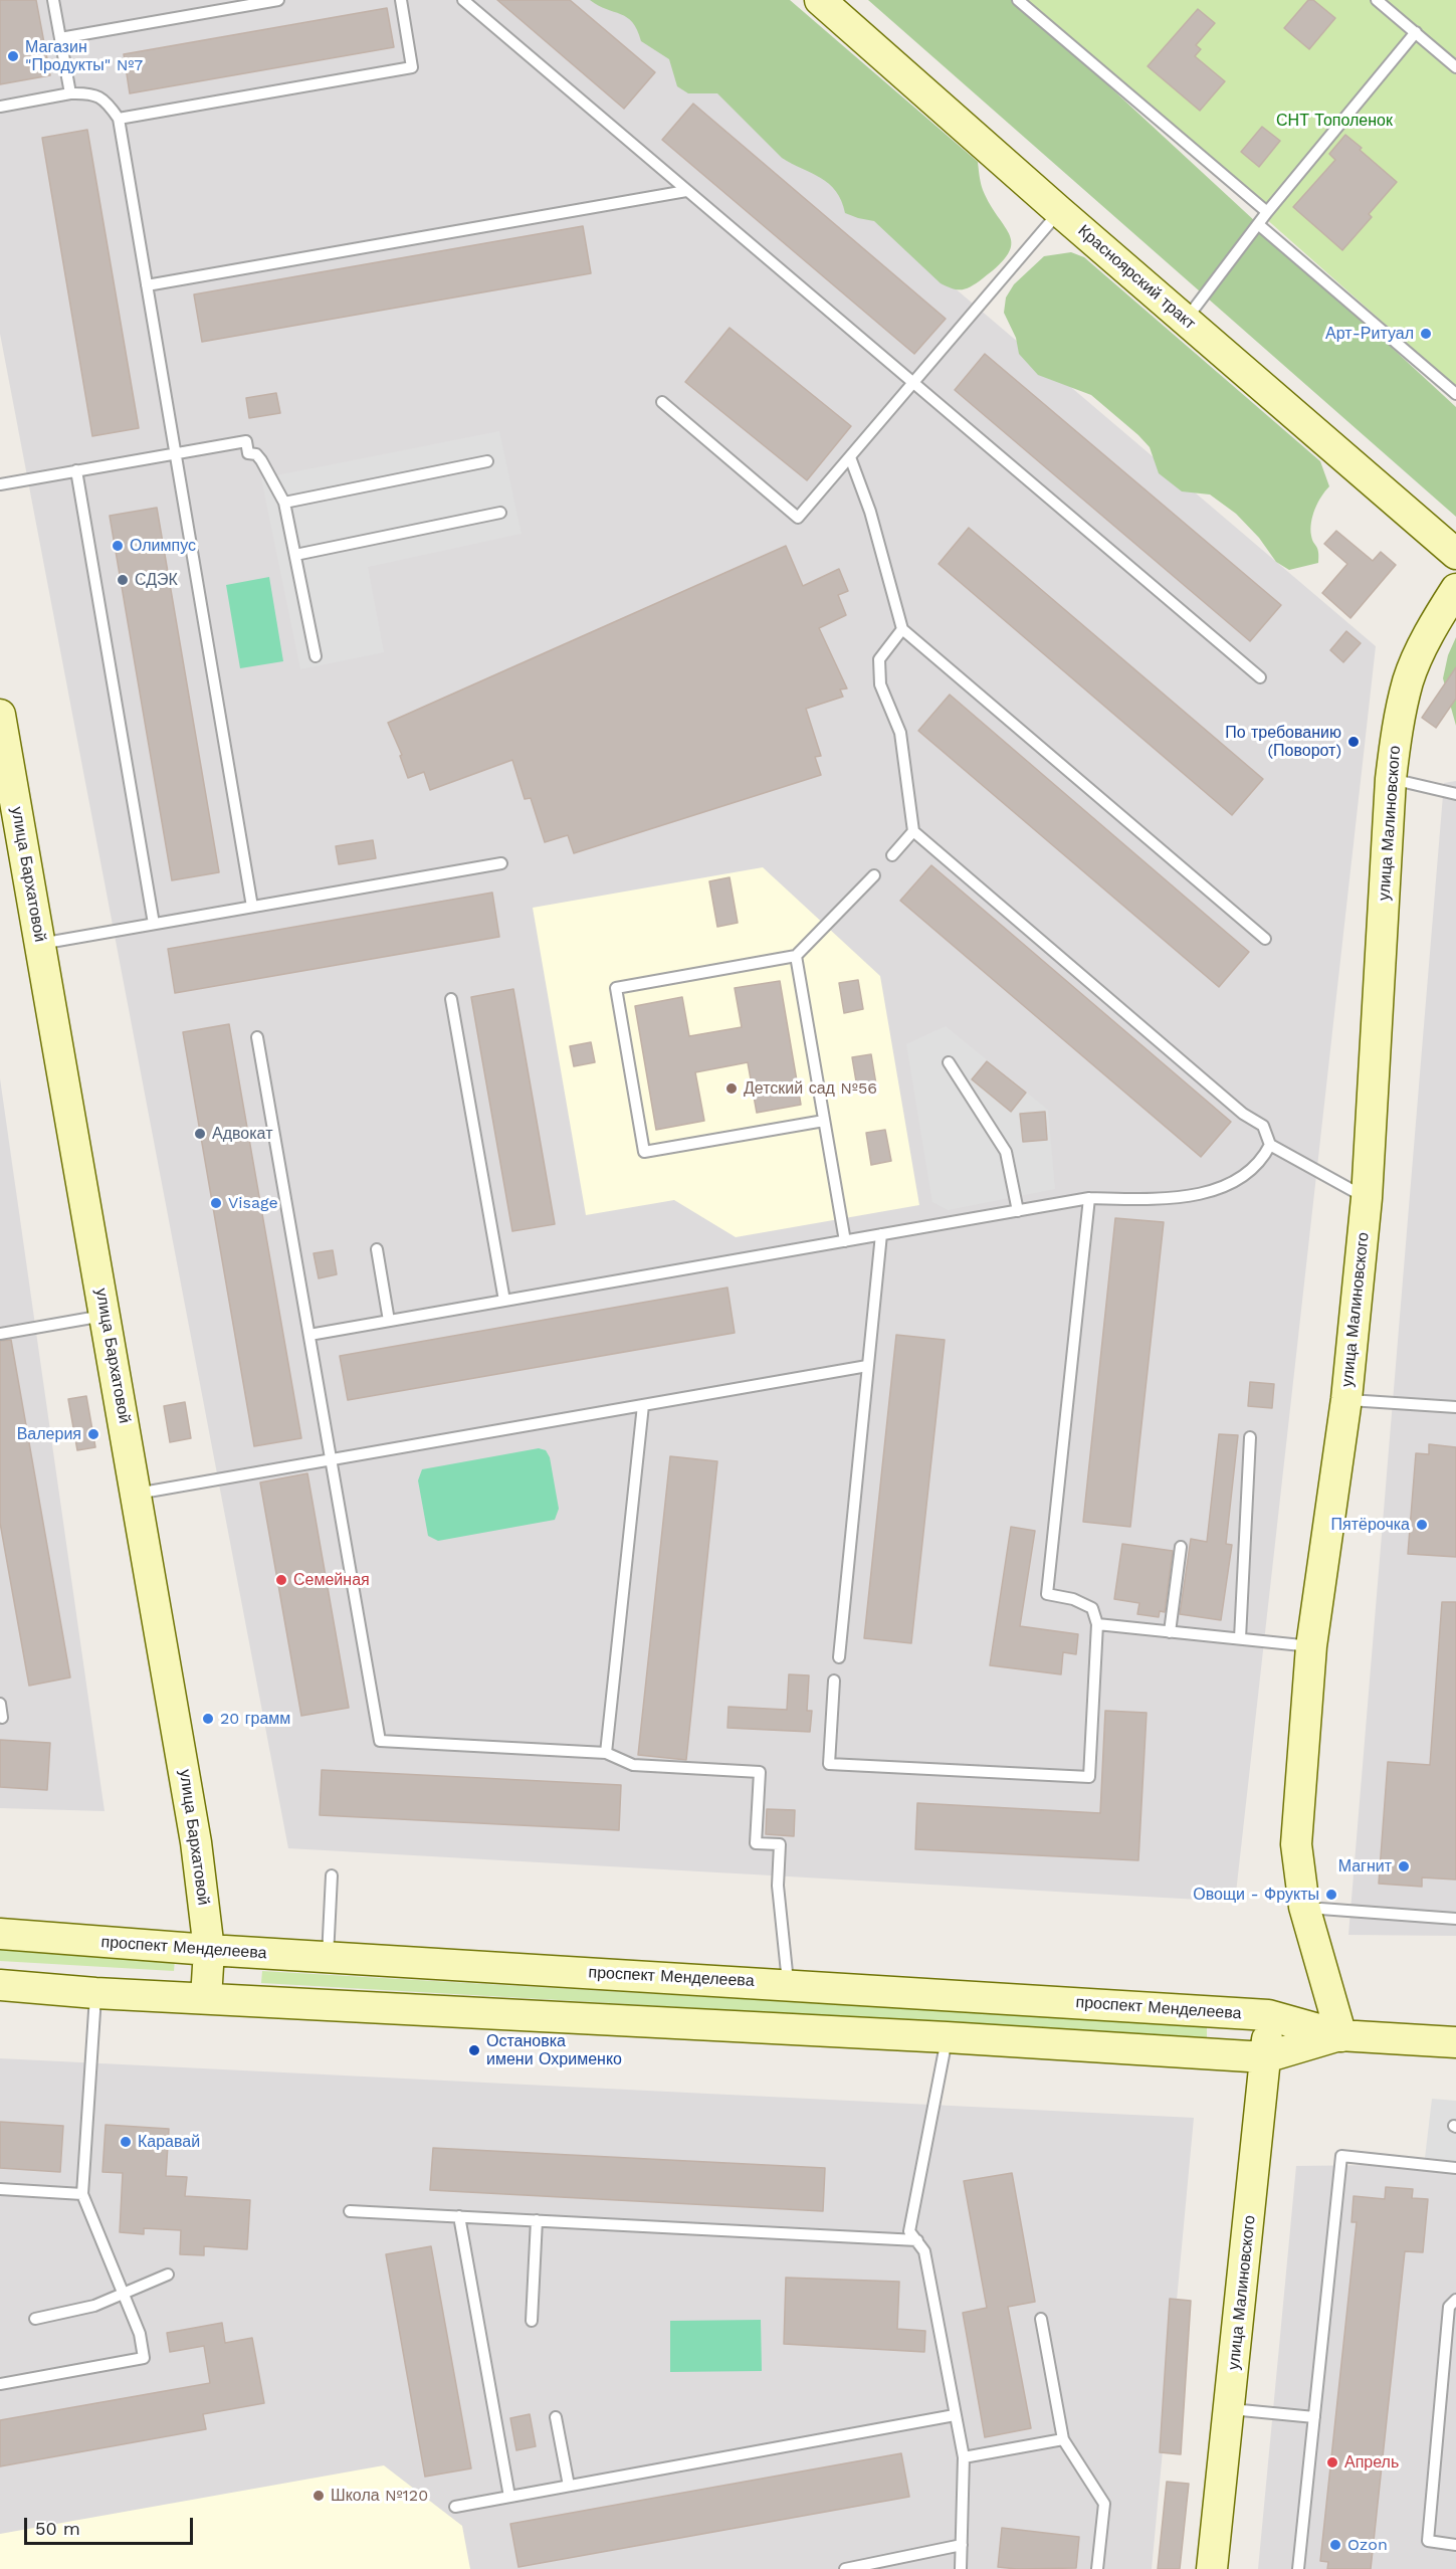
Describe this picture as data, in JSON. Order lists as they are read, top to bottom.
{
  "streets": {
    "main road": [
      "Красноярский тракт",
      "улица Малиновского",
      "улица Бархатовой",
      "проспект Менделеева"
    ]
  },
  "crossings": [
    ["улица Малиновского", "проспект Менделеева"],
    ["улица Бархатовой", "проспект Менделеева"]
  ],
  "parks": ["СНТ Тополенок"],
  "places": [
    "Магазин \"Продукты\" №7",
    "Арт-Ритуал",
    "Олимпус",
    "СДЭК",
    "По требованию (Поворот)",
    "Детский сад №56",
    "Адвокат",
    "Visage",
    "Валерия",
    "Пятёрочка",
    "Семейная",
    "20 грамм",
    "Магнит",
    "Овощи - Фрукты",
    "Остановка имени Охрименко",
    "Каравай",
    "Апрель",
    "Школа №120",
    "Ozon"
  ],
  "scale_bar": "50 m"
}
